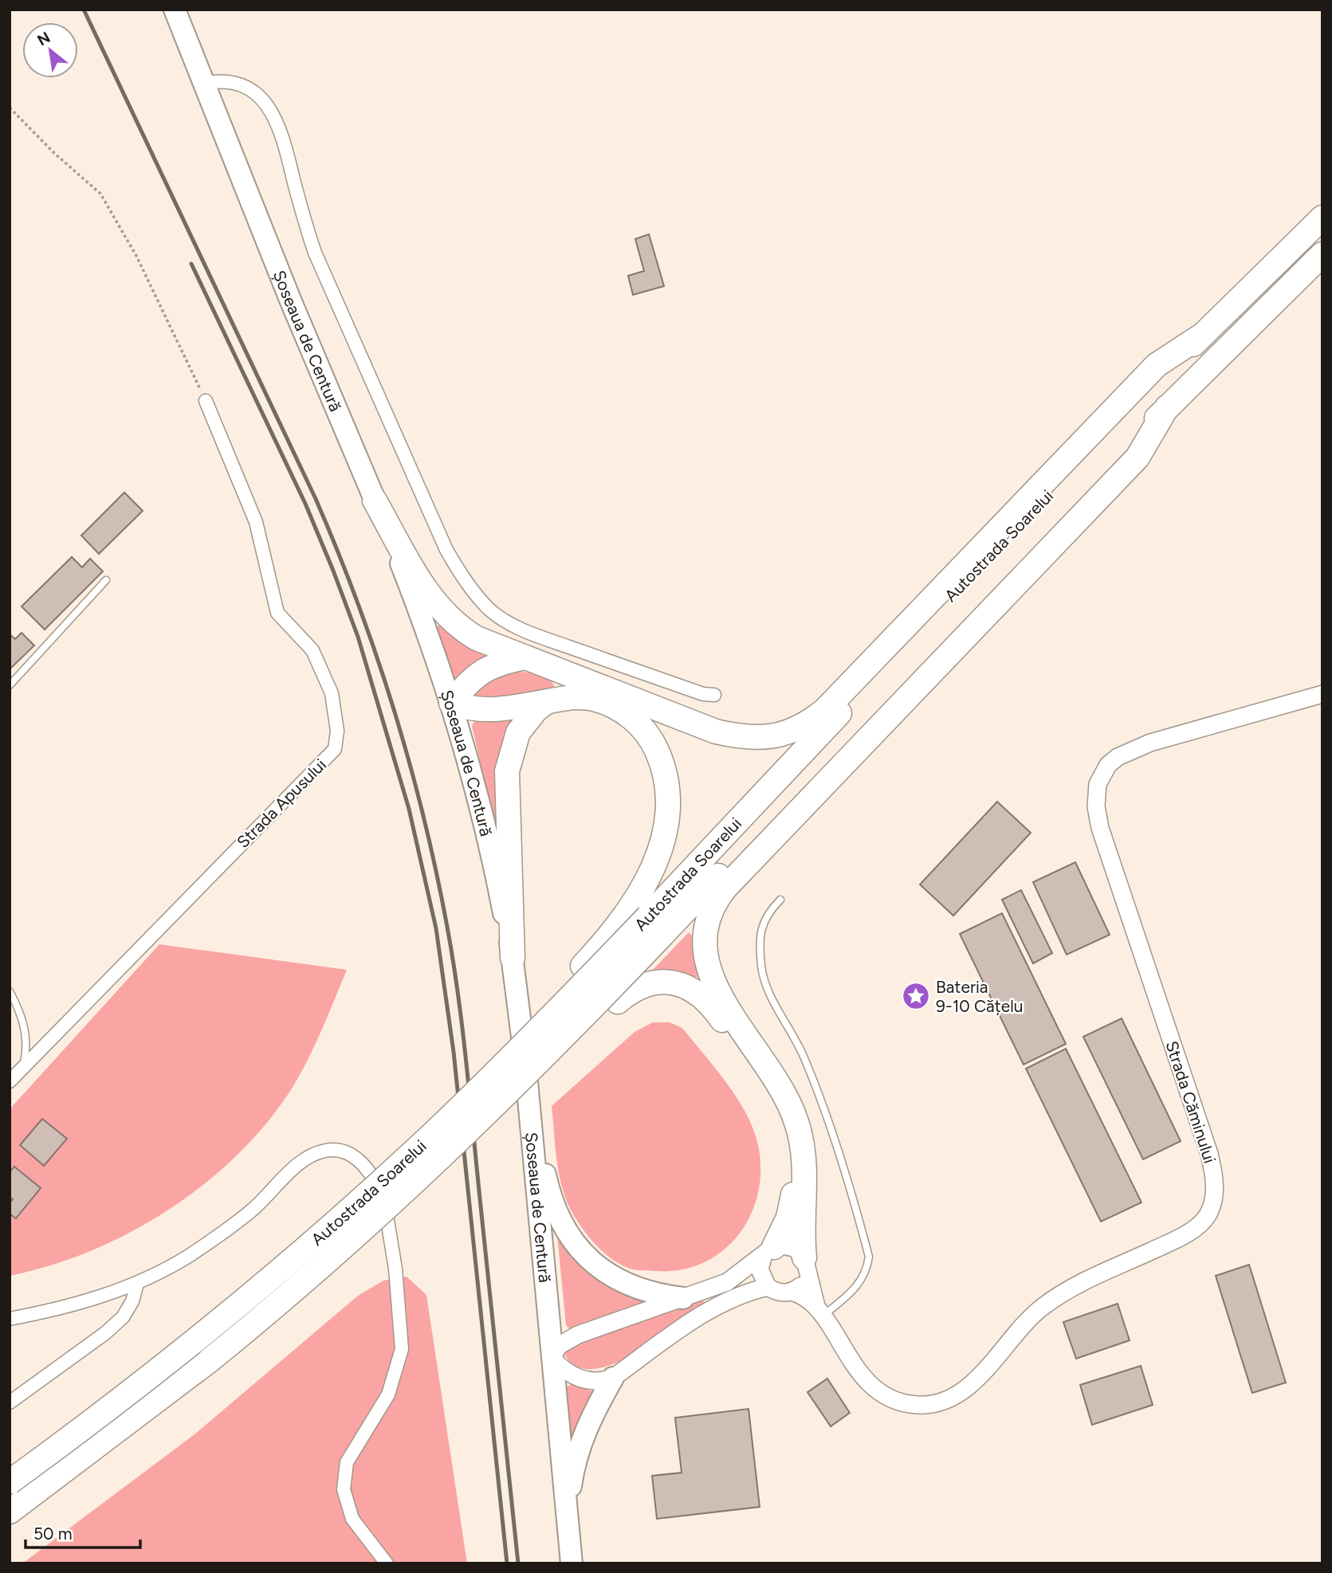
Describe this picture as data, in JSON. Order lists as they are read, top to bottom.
{
  "streets": {
    "highway": ["Autostrada Soarelui"],
    "main road": ["Șoseaua de Centură"],
    "street": ["Strada Apusului", "Strada Căminului"]
  },
  "places": {
    "place": ["Bateria 9-10 Cățelu"]
  },
  "scale_bar": "50 m",
  "north": "top left"
}
